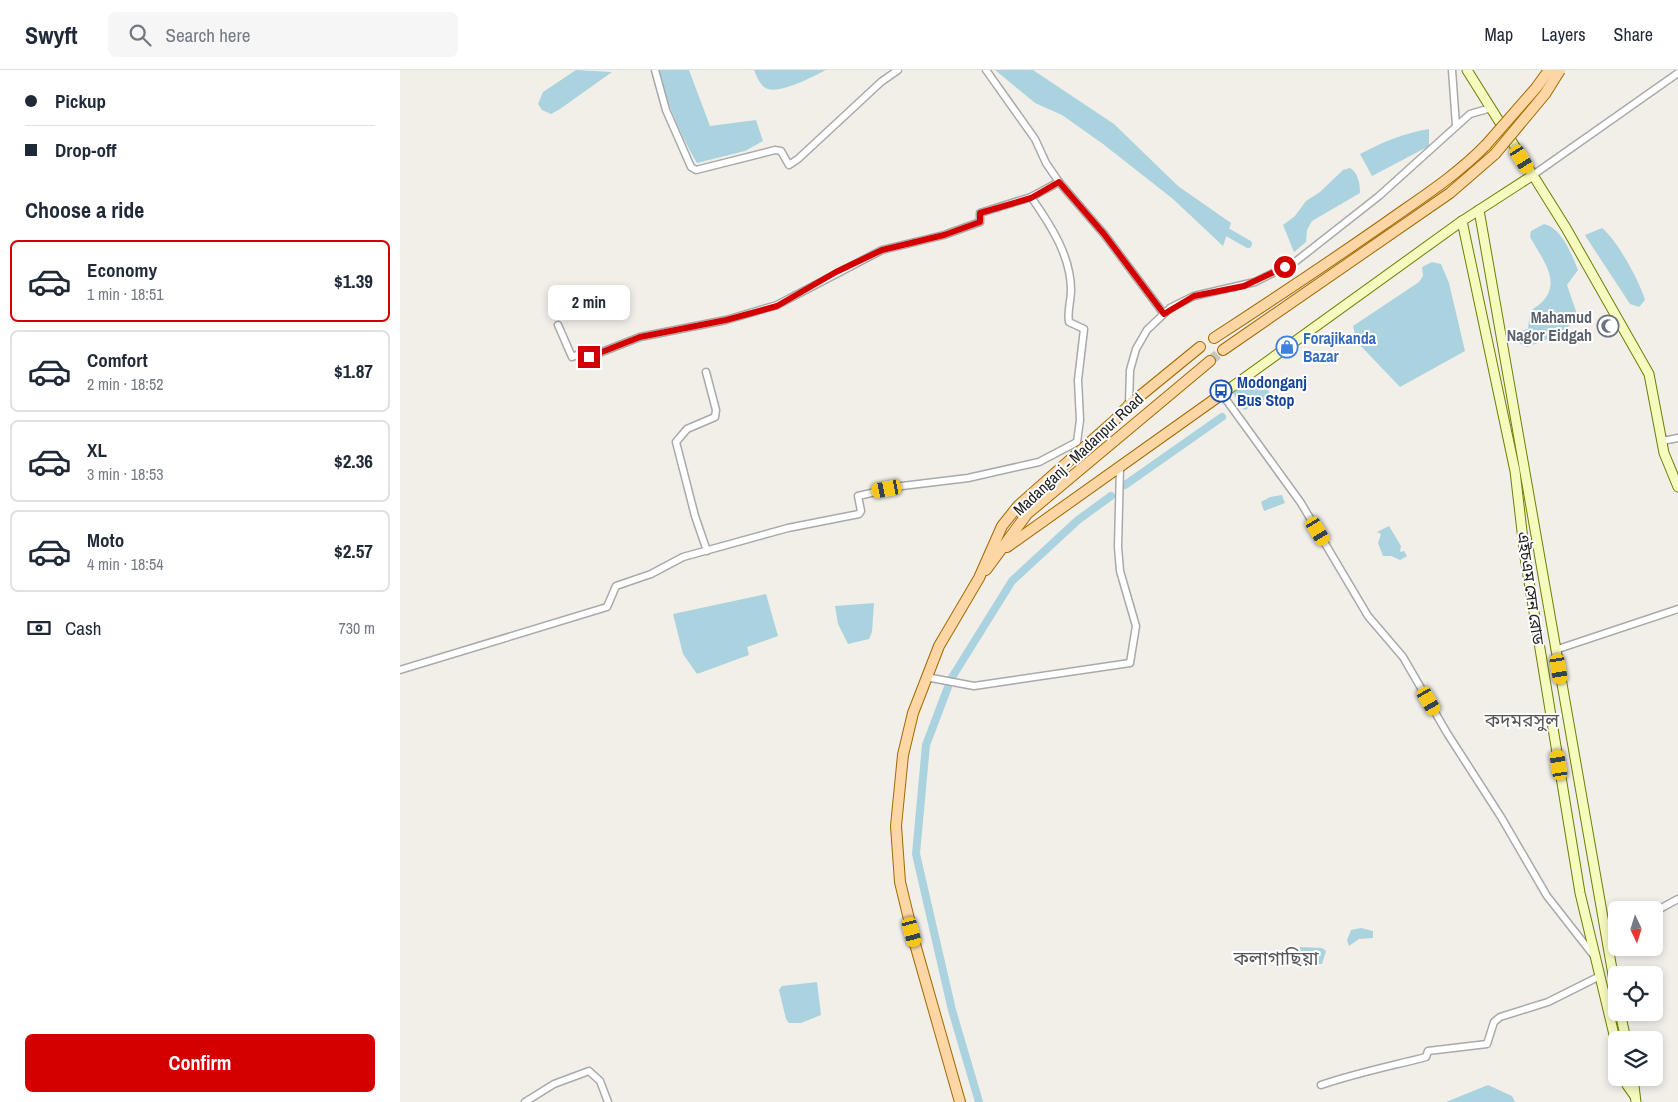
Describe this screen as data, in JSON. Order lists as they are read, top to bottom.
{
  "streets": {
    "main road": ["Madanganj - Madanpur Road", "এইচএম সেন রোড"]
  },
  "districts": ["কদমরসুল", "কলাগাছিয়া"],
  "places": {
    "mosque": ["Mahamud Nagor Eidgah"],
    "shop": ["Forajikanda Bazar"],
    "bus stop": ["Modonganj Bus Stop"]
  },
  "north": "bottom",
  "page": {
    "header": "Swyft",
    "search": "Search here",
    "nav": ["Map", "Layers", "Share"],
    "banner": ["Pickup", "Drop-off"],
    "heading": "Choose a ride",
    "list": [
      {
        "name": "Economy",
        "note": "1 min · 18:51",
        "value": "$1.39"
      },
      {
        "name": "Comfort",
        "note": "2 min · 18:52",
        "value": "$1.87"
      },
      {
        "name": "XL",
        "note": "3 min · 18:53",
        "value": "$2.36"
      },
      {
        "name": "Moto",
        "note": "4 min · 18:54",
        "value": "$2.57"
      }
    ],
    "bubble": "2 min",
    "pay": ["Cash", "730 m"],
    "buttons": "Confirm"
  }
}
